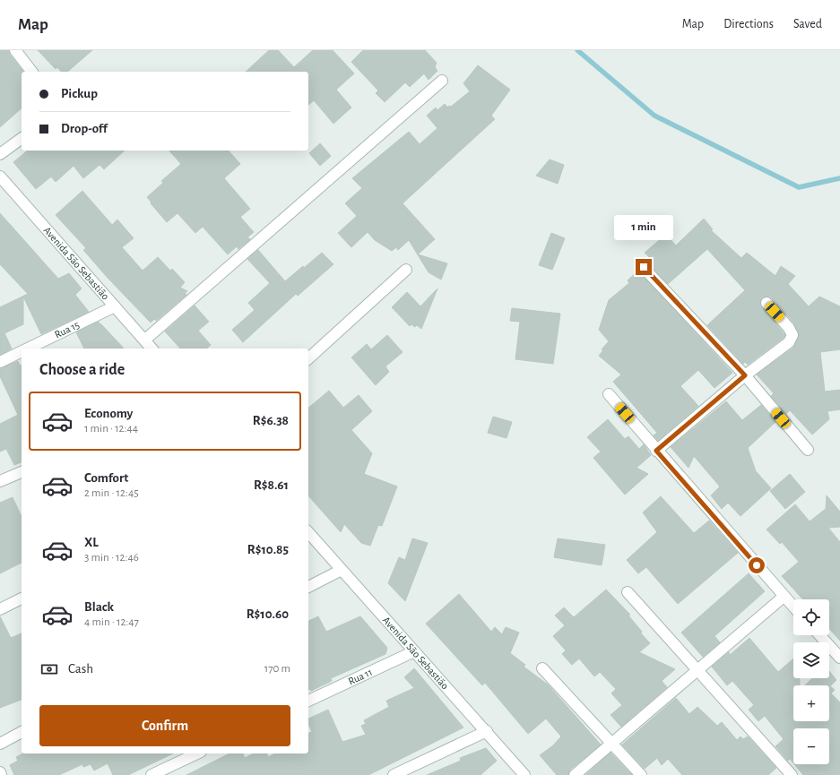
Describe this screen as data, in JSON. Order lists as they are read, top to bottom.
{
  "streets": {
    "street": ["Avenida São Sebastião", "Rua 15", "Rua 11"]
  },
  "crossings": [
    ["Avenida São Sebastião", "Rua 15"],
    ["Avenida São Sebastião", "Rua 11"]
  ],
  "page": {
    "header": "Map",
    "nav": ["Map", "Directions", "Saved"],
    "banner": ["Pickup", "Drop-off"],
    "bubble": "1 min",
    "heading": "Choose a ride",
    "list": [
      {
        "name": "Economy",
        "note": "1 min · 12:44",
        "value": "R$6.38"
      },
      {
        "name": "Comfort",
        "note": "2 min · 12:45",
        "value": "R$8.61"
      },
      {
        "name": "XL",
        "note": "3 min · 12:46",
        "value": "R$10.85"
      },
      {
        "name": "Black",
        "note": "4 min · 12:47",
        "value": "R$10.60"
      }
    ],
    "map_buttons": ["+", "−"],
    "pay": ["Cash", "170 m"],
    "buttons": "Confirm"
  }
}
